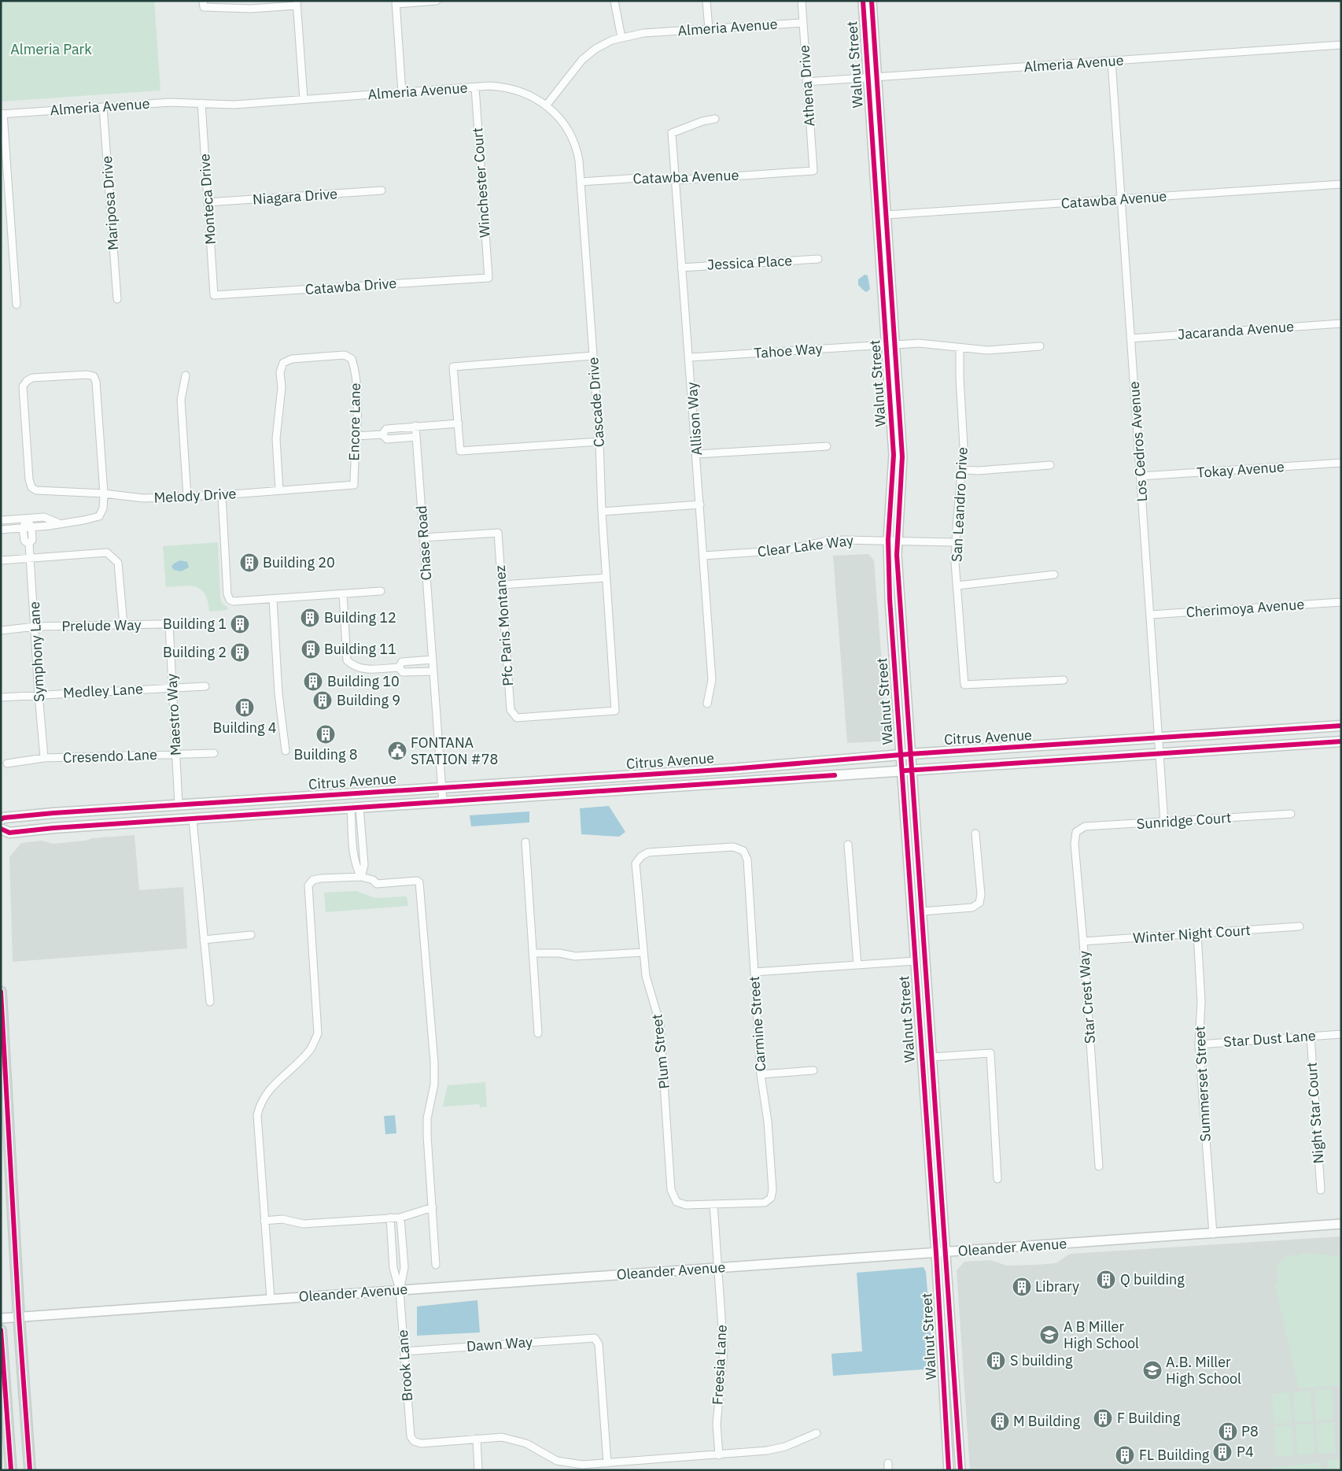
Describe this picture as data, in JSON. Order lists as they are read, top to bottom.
{
  "streets": {
    "main road": ["Citrus Avenue"],
    "street": [
      "Almeria Avenue",
      "Walnut Street",
      "Athena Drive",
      "Catawba Avenue",
      "Winchester Court",
      "Niagara Drive",
      "Monteca Drive",
      "Mariposa Drive",
      "Jessica Place",
      "Catawba Drive",
      "Jacaranda Avenue",
      "Tahoe Way",
      "Cascade Drive",
      "Allison Way",
      "Encore Lane",
      "Los Cedros Avenue",
      "Tokay Avenue",
      "Melody Drive",
      "San Leandro Drive",
      "Chase Road",
      "Clear Lake Way",
      "Cherimoya Avenue",
      "Prelude Way",
      "Pfc Paris Montanez",
      "Symphony Lane",
      "Medley Lane",
      "Maestro Way",
      "Cresendo Lane",
      "Sunridge Court",
      "Winter Night Court",
      "Star Crest Way",
      "Carmine Street",
      "Star Dust Lane",
      "Plum Street",
      "Summerset Street",
      "Night Star Court",
      "Oleander Avenue",
      "Dawn Way",
      "Freesia Lane",
      "Brook Lane"
    ]
  },
  "crossings": [
    ["Almeria Avenue", "Walnut Street"],
    ["Almeria Avenue", "Athena Drive"],
    ["Almeria Avenue", "Winchester Court"],
    ["Almeria Avenue", "Monteca Drive"],
    ["Almeria Avenue", "Mariposa Drive"],
    ["Almeria Avenue", "Cascade Drive"],
    ["Almeria Avenue", "Los Cedros Avenue"],
    ["Walnut Street", "Catawba Avenue"],
    ["Walnut Street", "Tahoe Way"],
    ["Walnut Street", "Clear Lake Way"],
    ["Walnut Street", "Citrus Avenue"],
    ["Walnut Street", "Oleander Avenue"],
    ["Athena Drive", "Catawba Avenue"],
    ["Catawba Avenue", "Cascade Drive"],
    ["Catawba Avenue", "Allison Way"],
    ["Catawba Avenue", "Los Cedros Avenue"],
    ["Winchester Court", "Catawba Drive"],
    ["Niagara Drive", "Monteca Drive"],
    ["Monteca Drive", "Catawba Drive"],
    ["Jessica Place", "Allison Way"],
    ["Jacaranda Avenue", "Los Cedros Avenue"],
    ["Tahoe Way", "Allison Way"],
    ["Tahoe Way", "San Leandro Drive"],
    ["Cascade Drive", "Pfc Paris Montanez"],
    ["Allison Way", "Clear Lake Way"],
    ["Encore Lane", "Melody Drive"],
    ["Los Cedros Avenue", "Tokay Avenue"],
    ["Los Cedros Avenue", "Cherimoya Avenue"],
    ["Los Cedros Avenue", "Citrus Avenue"],
    ["Los Cedros Avenue", "Sunridge Court"],
    ["San Leandro Drive", "Clear Lake Way"],
    ["Chase Road", "Pfc Paris Montanez"],
    ["Chase Road", "Citrus Avenue"],
    ["Prelude Way", "Symphony Lane"],
    ["Prelude Way", "Maestro Way"],
    ["Symphony Lane", "Medley Lane"],
    ["Symphony Lane", "Cresendo Lane"],
    ["Medley Lane", "Maestro Way"],
    ["Maestro Way", "Citrus Avenue"],
    ["Maestro Way", "Cresendo Lane"],
    ["Sunridge Court", "Star Crest Way"],
    ["Winter Night Court", "Star Crest Way"],
    ["Winter Night Court", "Summerset Street"],
    ["Carmine Street", "Plum Street"],
    ["Carmine Street", "Freesia Lane"],
    ["Star Dust Lane", "Summerset Street"],
    ["Star Dust Lane", "Night Star Court"],
    ["Plum Street", "Freesia Lane"],
    ["Summerset Street", "Oleander Avenue"],
    ["Oleander Avenue", "Freesia Lane"],
    ["Oleander Avenue", "Brook Lane"],
    ["Dawn Way", "Brook Lane"]
  ],
  "parks": ["Almeria Park"],
  "places": {
    "building": [
      "Building 20",
      "Building 12",
      "Building 1",
      "Building 11",
      "Building 2",
      "Building 10",
      "Building 9",
      "Building 4",
      "Building 8",
      "Q building",
      "Library",
      "S building",
      "F Building",
      "M Building",
      "P8",
      "P4",
      "FL Building"
    ],
    "public building": ["FONTANA STATION #78"],
    "school or university": ["A B Miller High School", "A.B. Miller High School"]
  }
}
